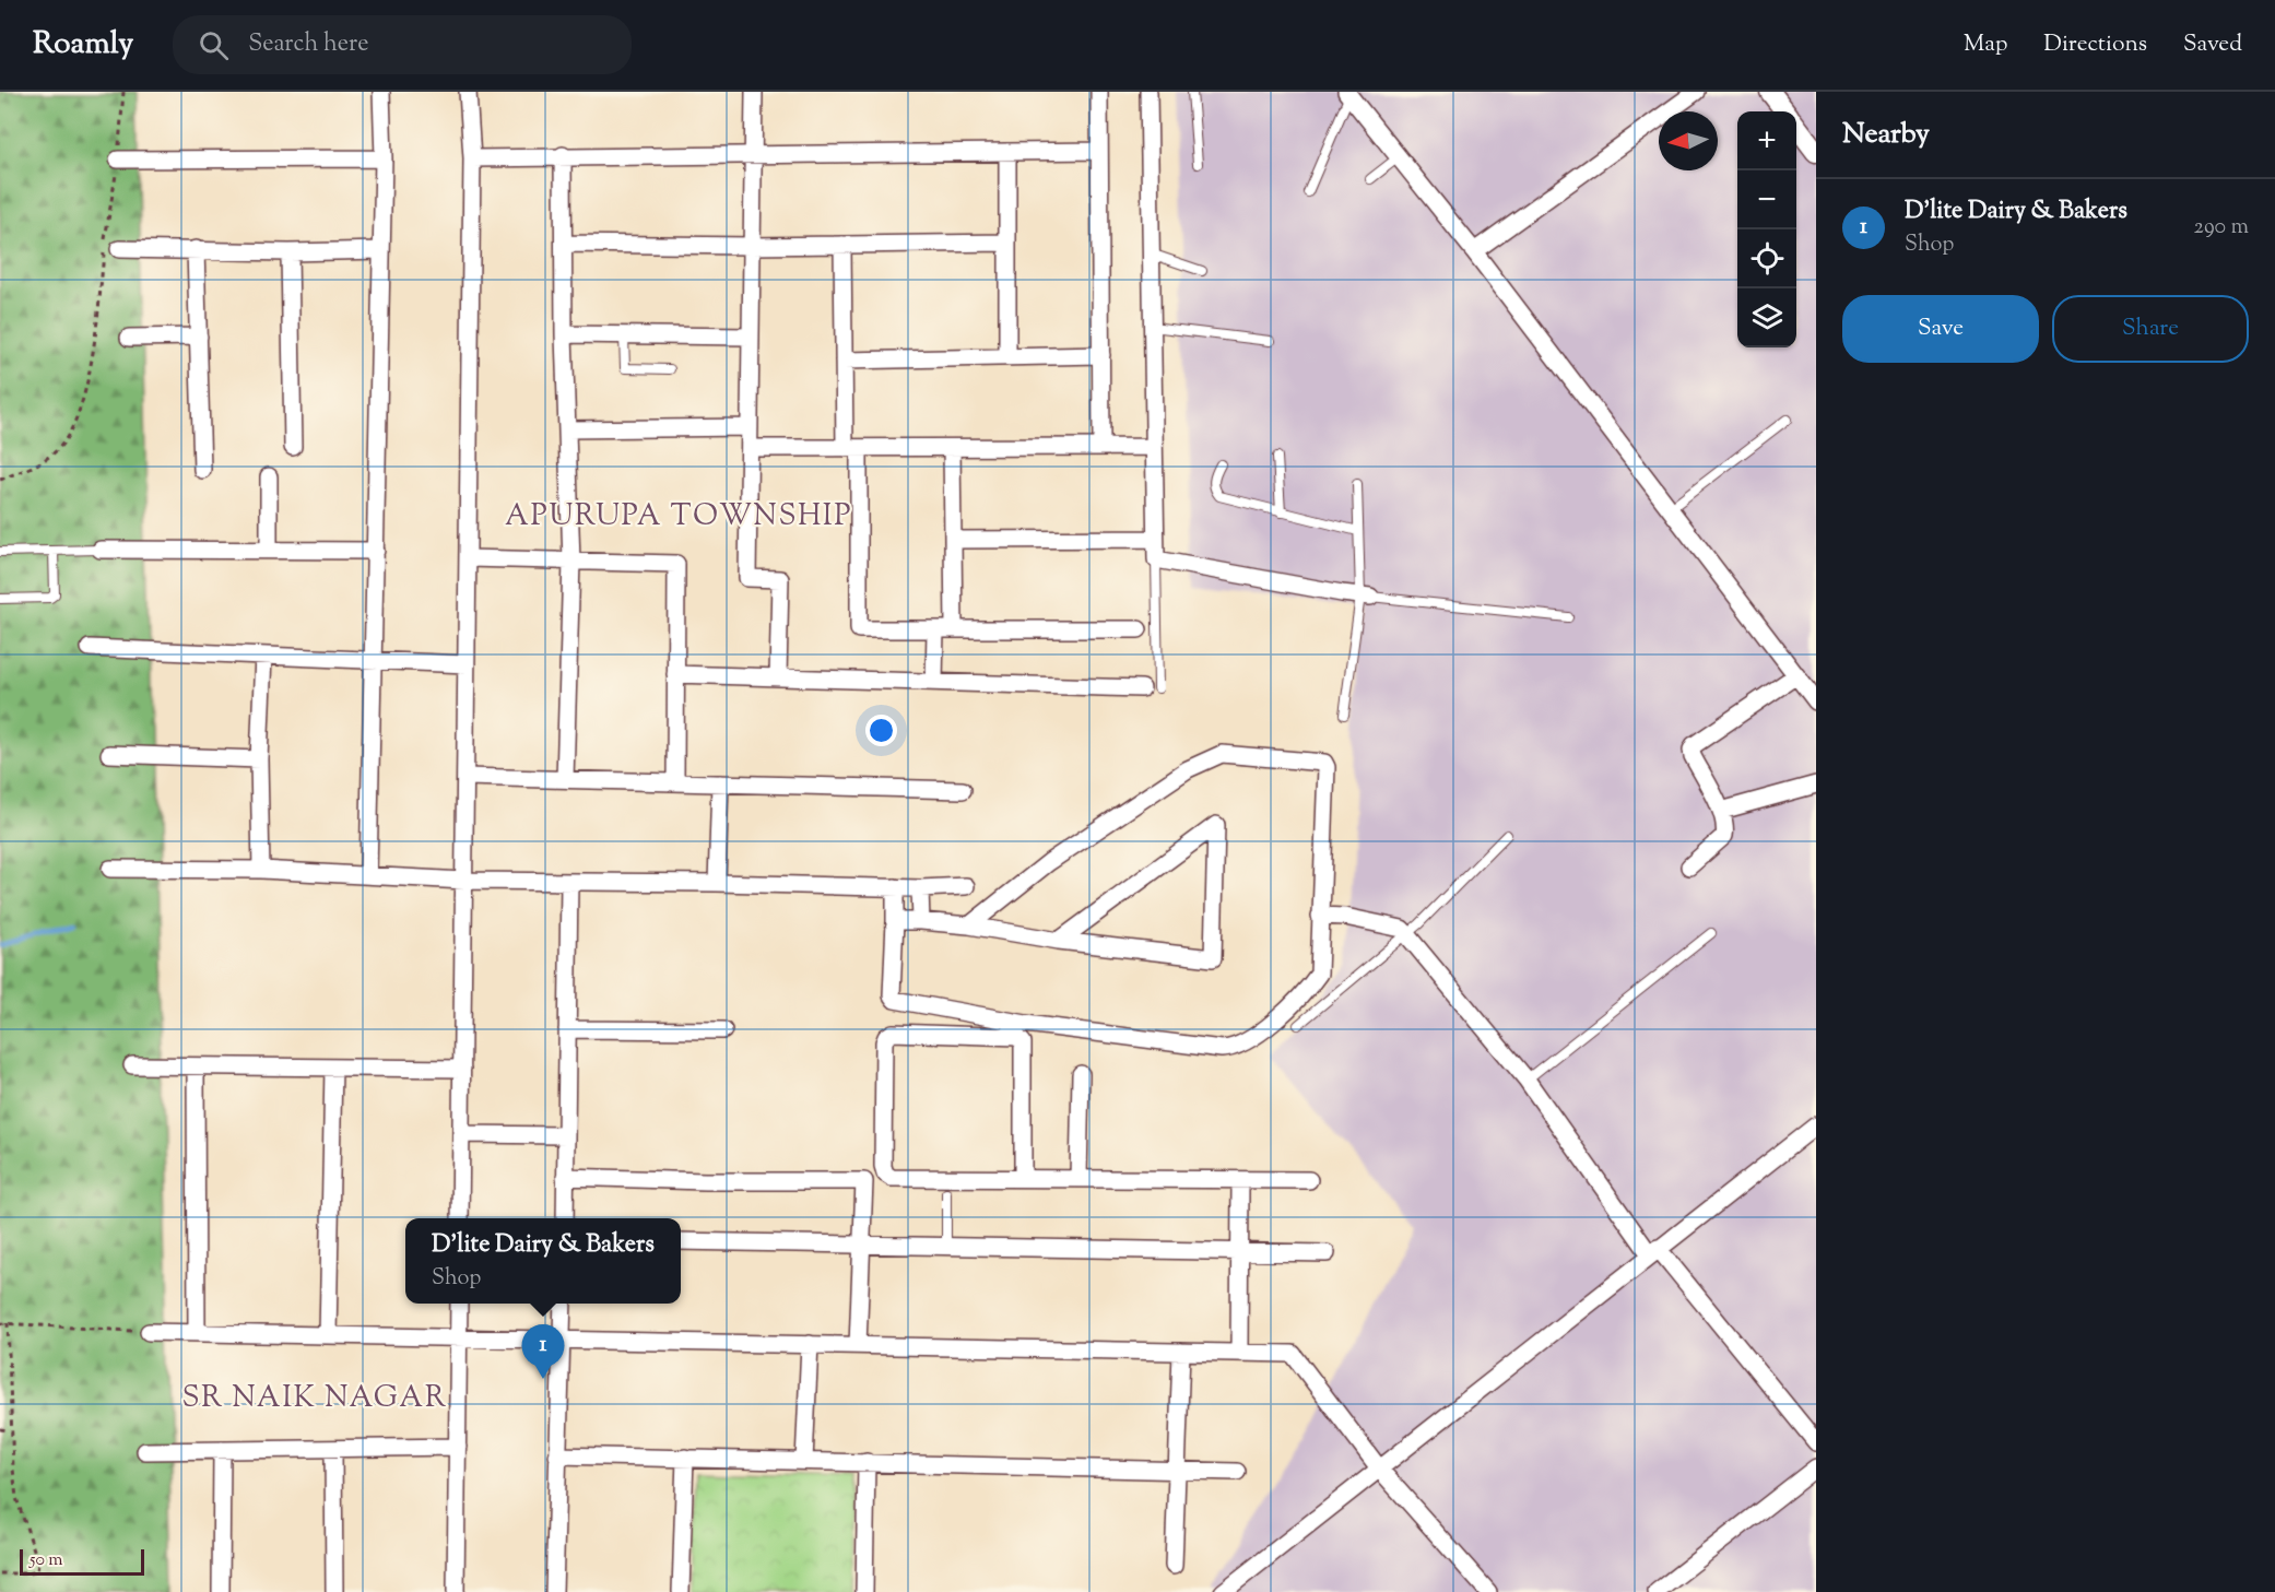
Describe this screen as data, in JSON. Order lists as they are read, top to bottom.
{
  "districts": ["APURUPA TOWNSHIP", "SR NAIK NAGAR"],
  "scale_bar": "50 m",
  "north": "left",
  "page": {
    "header": "Roamly",
    "search": "Search here",
    "nav": ["Map", "Directions", "Saved"],
    "heading": "Nearby",
    "map_buttons": ["+", "−"],
    "list": [
      {
        "mark": "1",
        "name": "D'lite Dairy & Bakers",
        "note": "Shop",
        "value": "290 m"
      }
    ],
    "buttons": ["Save", "Share"],
    "popup": ["D'lite Dairy & Bakers", "Shop"],
    "pins": "1",
    "scale": "50 m"
  }
}
